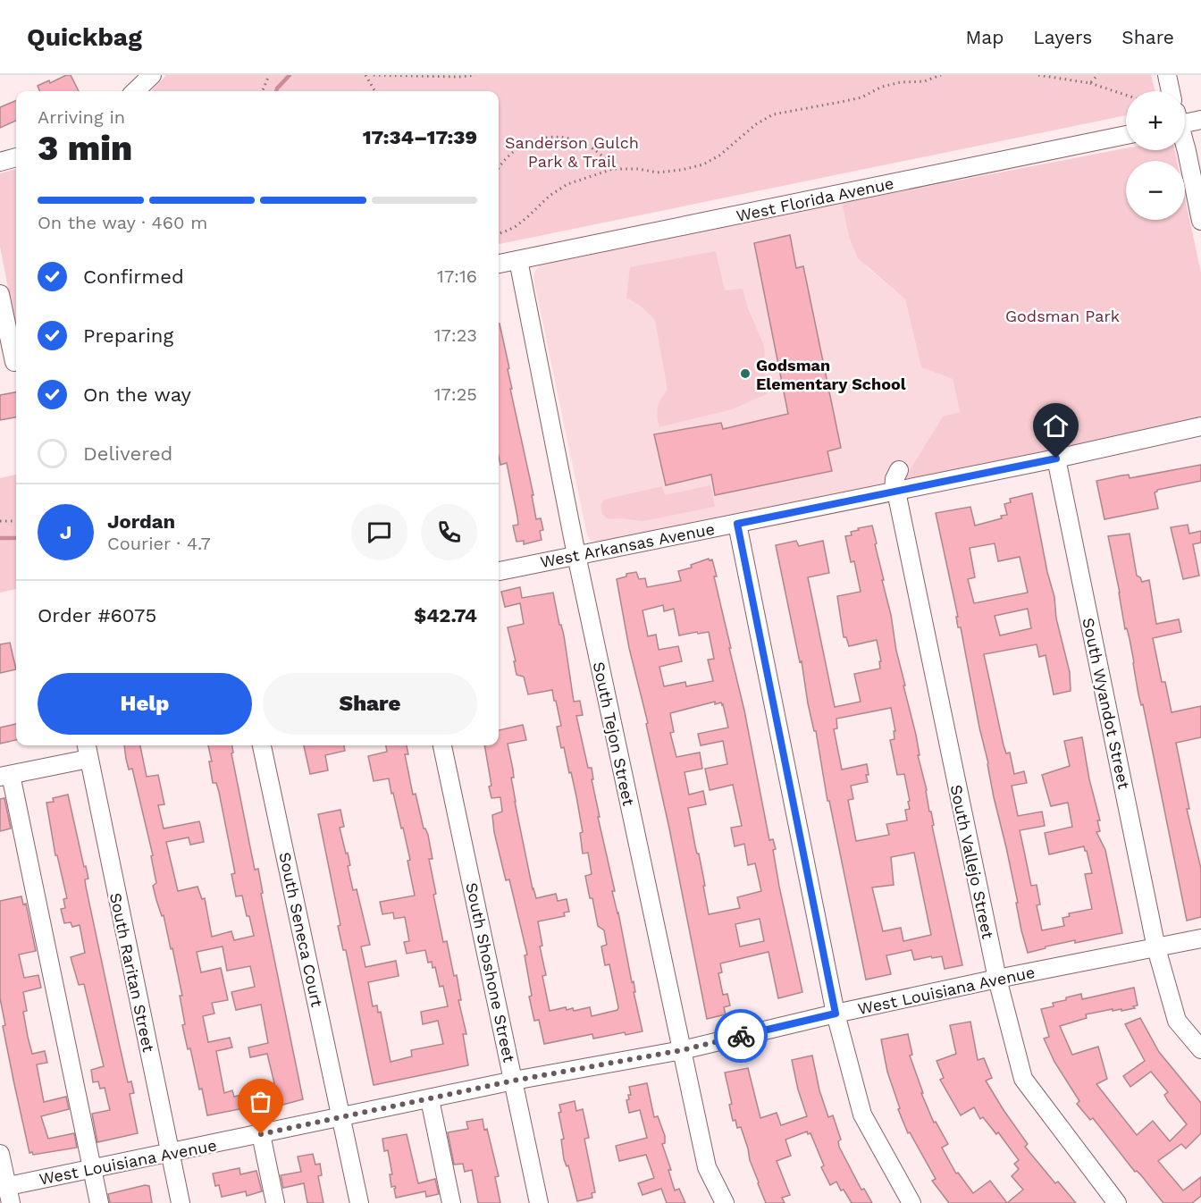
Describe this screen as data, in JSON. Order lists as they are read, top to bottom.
{
  "streets": {
    "street": [
      "West Florida Avenue",
      "West Arkansas Avenue",
      "South Wyandot Street",
      "South Tejon Street",
      "South Vallejo Street",
      "South Seneca Court",
      "South Raritan Street",
      "South Shoshone Street",
      "West Louisiana Avenue"
    ]
  },
  "crossings": [
    ["West Florida Avenue", "South Tejon Street"],
    ["West Arkansas Avenue", "South Wyandot Street"],
    ["West Arkansas Avenue", "South Tejon Street"],
    ["West Arkansas Avenue", "South Vallejo Street"],
    ["South Wyandot Street", "West Louisiana Avenue"],
    ["South Tejon Street", "West Louisiana Avenue"],
    ["South Vallejo Street", "West Louisiana Avenue"],
    ["South Seneca Court", "West Louisiana Avenue"],
    ["South Raritan Street", "West Louisiana Avenue"],
    ["South Shoshone Street", "West Louisiana Avenue"]
  ],
  "parks": ["Sanderson Gulch Park & Trail", "Godsman Park"],
  "places": ["Godsman Elementary School"],
  "page": {
    "header": "Quickbag",
    "nav": ["Map", "Layers", "Share"],
    "map_buttons": ["+", "−"],
    "heading": ["3 min", "Arriving in", "17:34–17:39"],
    "panel": [
      "Jordan",
      "Courier · 4.7",
      "Order #6075",
      "$42.74"
    ],
    "bar": "On the way · 460 m",
    "list": [
      ["Confirmed", "17:16"],
      ["Preparing", "17:23"],
      ["On the way", "17:25"],
      "Delivered"
    ],
    "round": "J",
    "buttons": ["Help", "Share"]
  }
}
